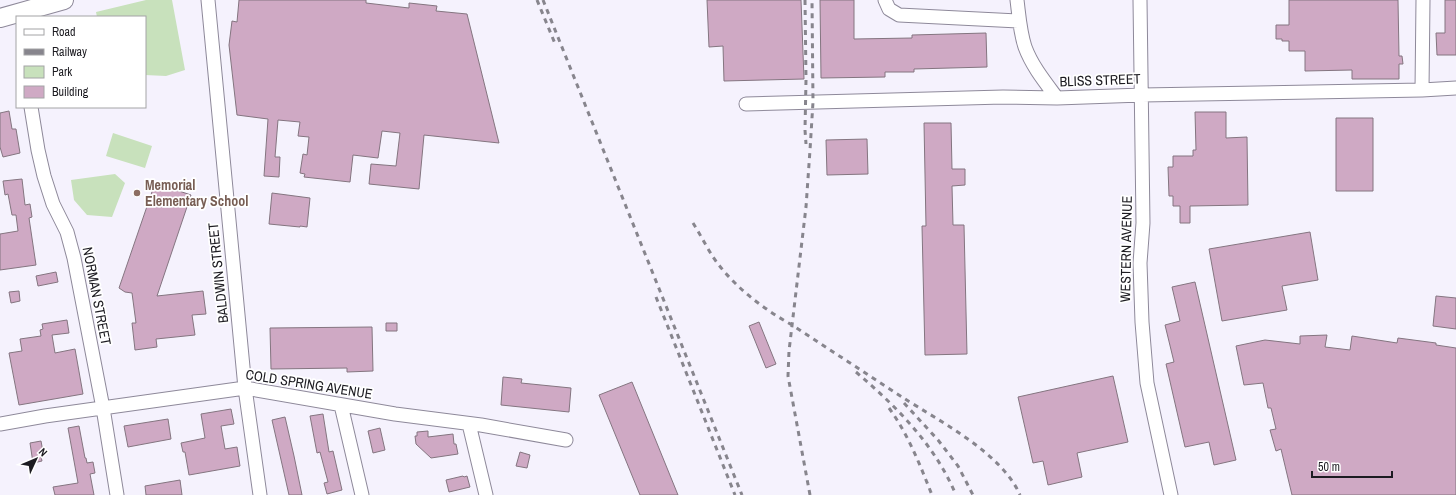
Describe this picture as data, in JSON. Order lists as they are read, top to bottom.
{
  "streets": {
    "street": [
      "BLISS STREET",
      "WESTERN AVENUE",
      "BALDWIN STREET",
      "NORMAN STREET",
      "COLD SPRING AVENUE"
    ]
  },
  "crossings": [
    ["BLISS STREET", "WESTERN AVENUE"],
    ["BALDWIN STREET", "COLD SPRING AVENUE"],
    ["NORMAN STREET", "COLD SPRING AVENUE"]
  ],
  "places": ["Memorial Elementary School"],
  "legend": [
    "Road",
    "Railway",
    "Park",
    "Building"
  ],
  "scale_bar": "50 m",
  "north": "top right"
}
